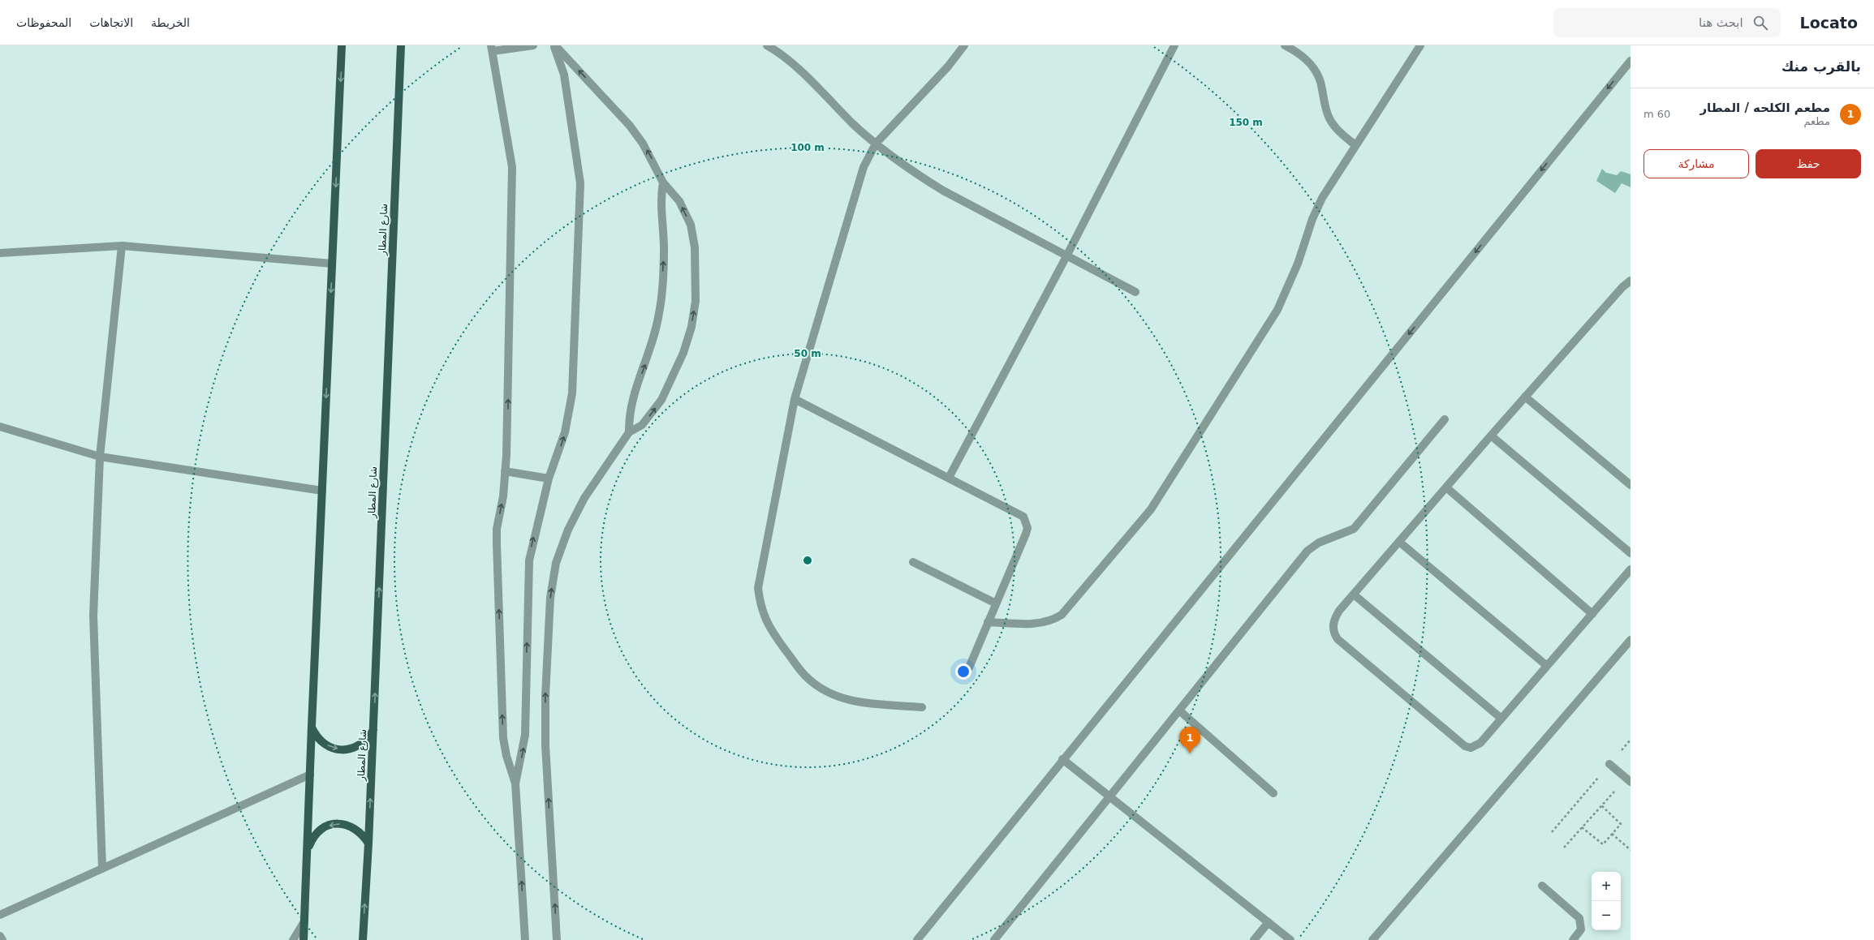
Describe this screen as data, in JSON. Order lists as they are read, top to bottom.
{
  "streets": {
    "main road": ["شارع المطار"]
  },
  "page": {
    "header": "Locato",
    "search": "ابحث هنا",
    "nav": ["الخريطة", "الاتجاهات", "المحفوظات"],
    "heading": "بالقرب منك",
    "list": [
      {
        "mark": "1",
        "name": "مطعم الكلحه / المطار",
        "note": "مطعم",
        "value": "60 m"
      }
    ],
    "buttons": ["حفظ", "مشاركة"],
    "pins": "1",
    "map_buttons": ["+", "−"]
  },
  "rings": ["150 m", "100 m", "50 m"]
}
